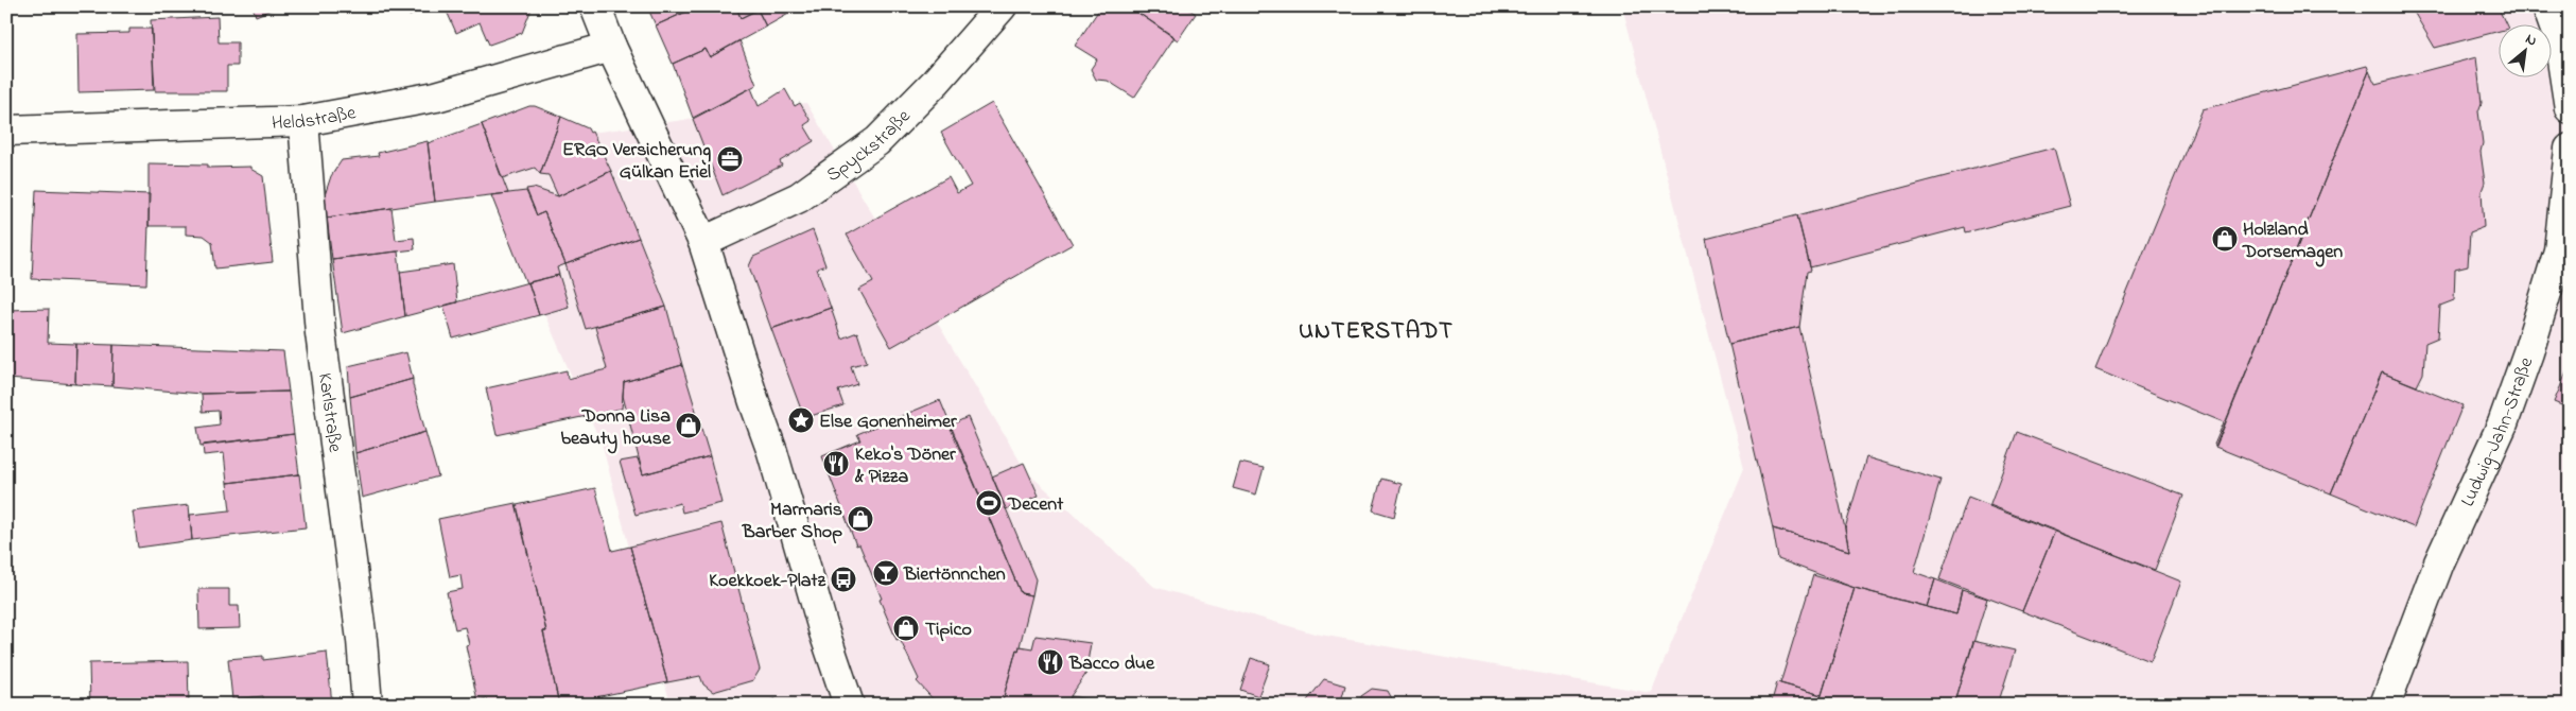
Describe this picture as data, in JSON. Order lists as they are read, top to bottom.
{
  "streets": {
    "street": [
      "Heldstraße",
      "Spyckstraße",
      "Karlstraße",
      "Ludwig-Jahn-Straße"
    ]
  },
  "crossings": [
    ["Heldstraße", "Karlstraße"]
  ],
  "districts": ["UNTERSTADT"],
  "places": {
    "office": ["ERGO Versicherung Gülkan Eriel"],
    "shop": [
      "Holzland Dorsemagen",
      "Donna Lisa beauty house",
      "Marmaris Barber Shop",
      "Tipico"
    ],
    "place": ["Else Gonenheimer"],
    "restaurant": ["Keko's Döner & Pizza", "Bacco due"],
    "sports": ["Decent"],
    "bar": ["Biertönnchen"],
    "bus stop": ["Koekkoek-Platz"]
  },
  "north": "top right"
}
